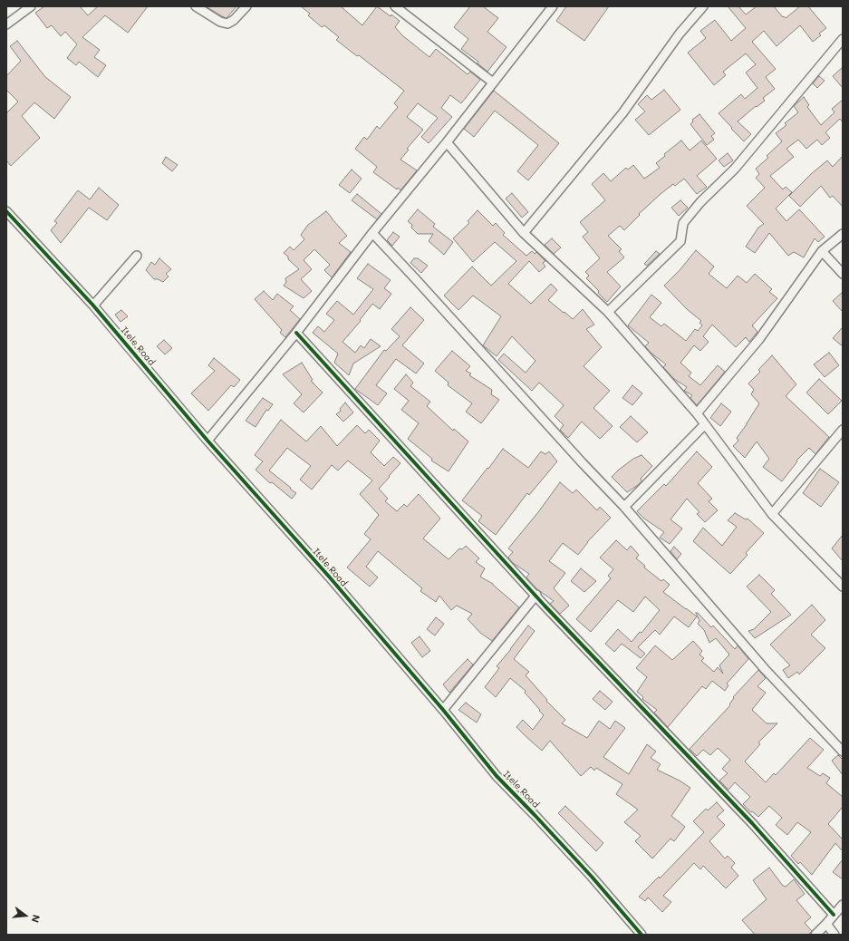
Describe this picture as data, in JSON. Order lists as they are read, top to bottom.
{
  "streets": {
    "street": ["Itele Road"]
  },
  "north": "right"
}
